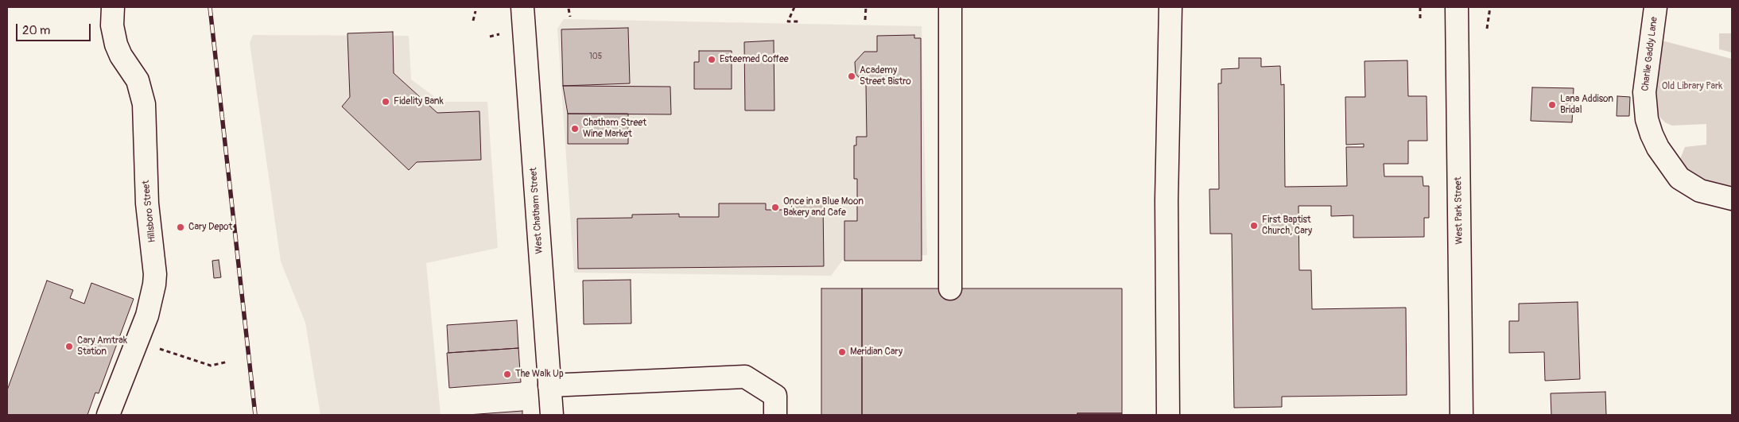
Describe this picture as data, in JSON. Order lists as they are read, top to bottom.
{
  "streets": {
    "street": [
      "Charlie Gaddy Lane",
      "West Chatham Street",
      "West Park Street",
      "Hillsboro Street"
    ]
  },
  "parks": ["Old Library Park"],
  "places": [
    "Esteemed Coffee",
    "Academy Street Bistro",
    "Fidelity Bank",
    "Lana Addison Bridal",
    "Chatham Street Wine Market",
    "Once in a Blue Moon Bakery and Cafe",
    "First Baptist Church, Cary",
    "Cary Depot",
    "Cary Amtrak Station",
    "Meridian Cary",
    "The Walk Up"
  ],
  "house_numbers": ["105"],
  "scale_bar": "20 m"
}
